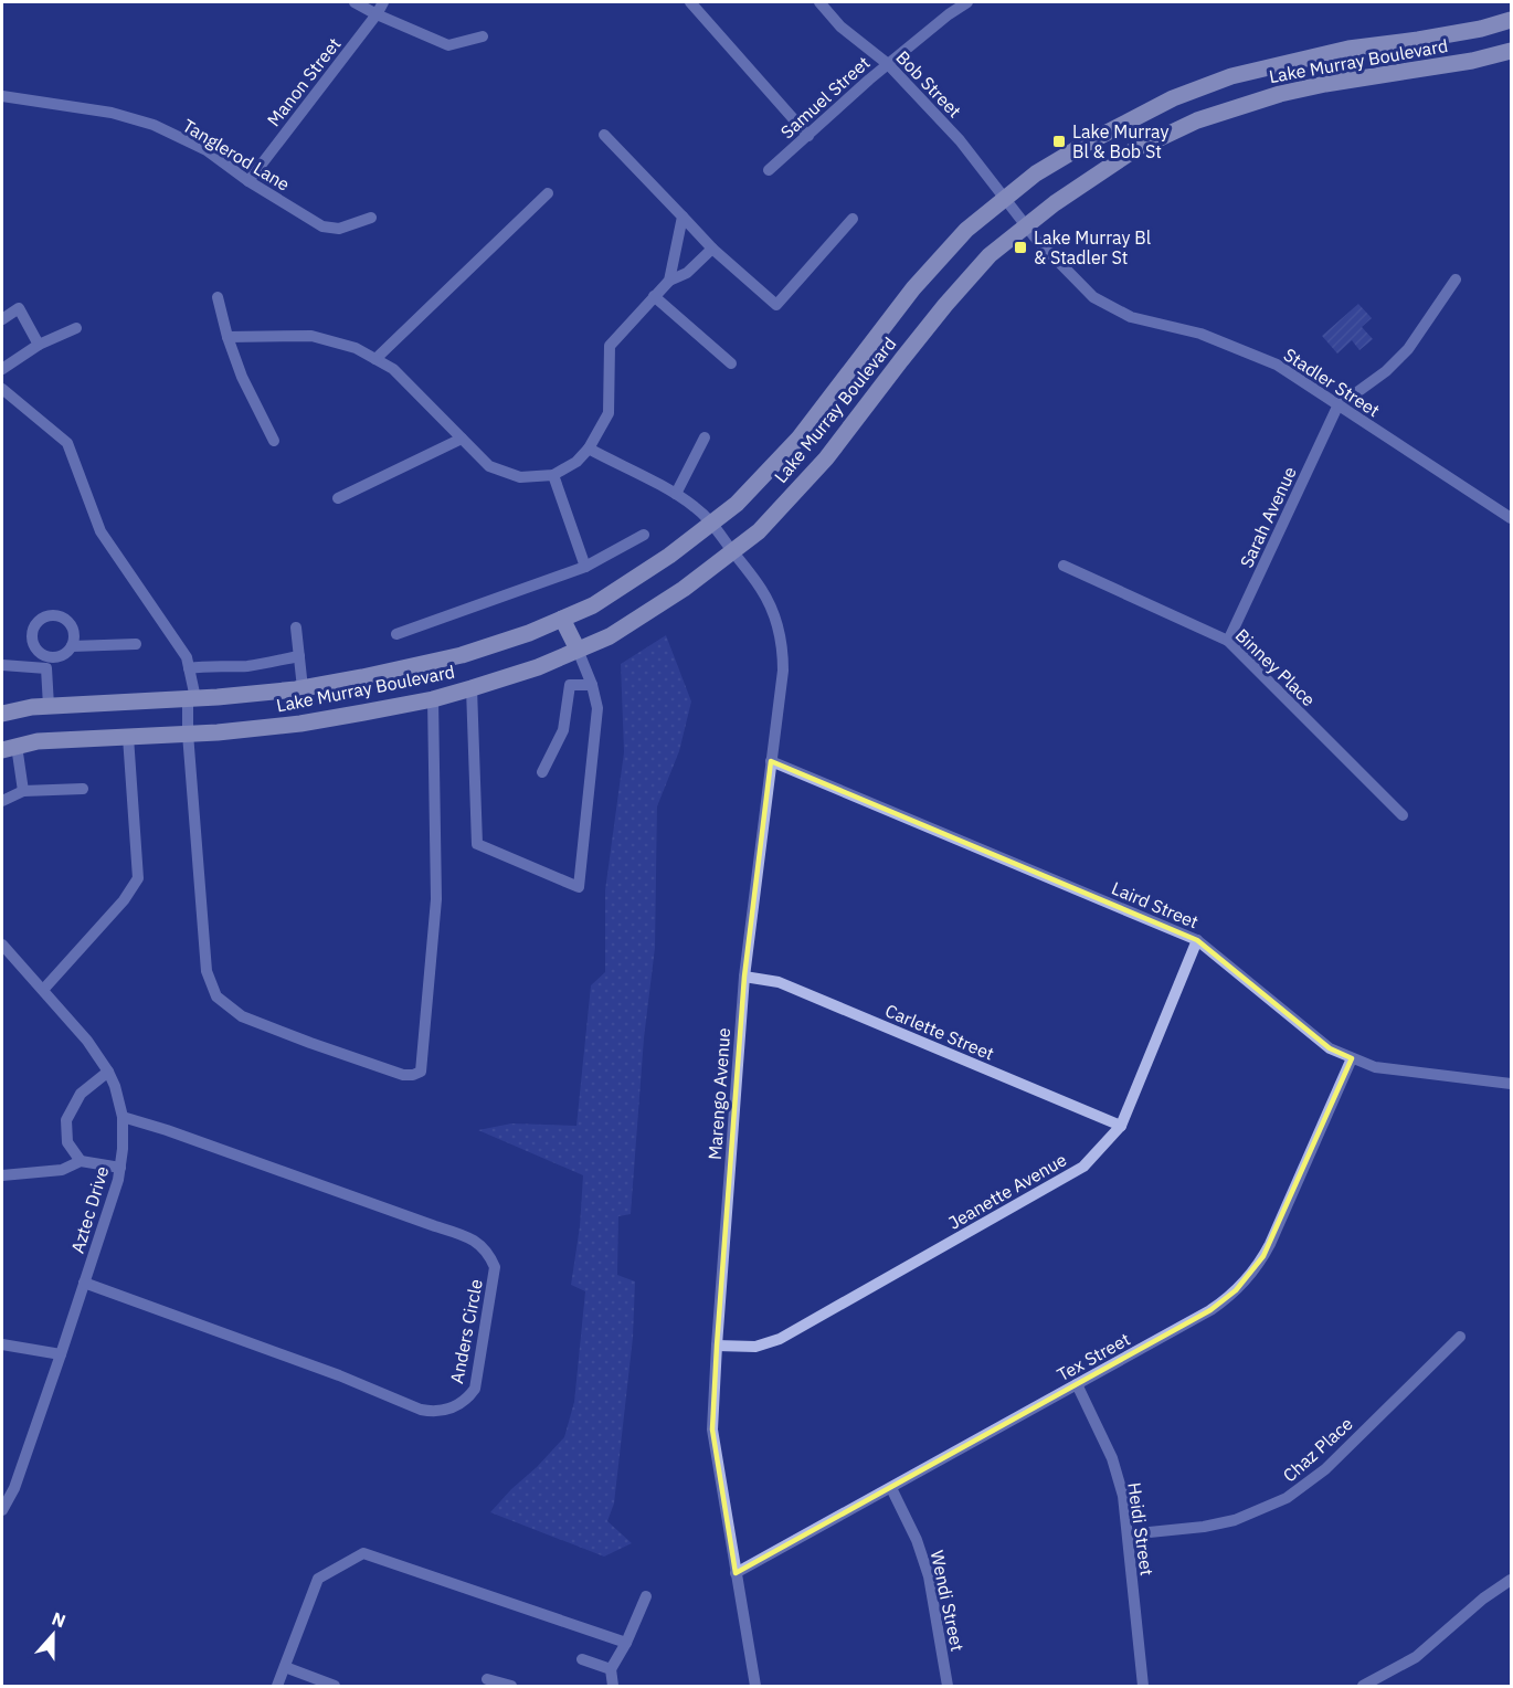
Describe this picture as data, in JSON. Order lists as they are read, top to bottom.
{
  "streets": {
    "main road": ["Lake Murray Boulevard"],
    "street": [
      "Manon Street",
      "Bob Street",
      "Samuel Street",
      "Tanglerod Lane",
      "Stadler Street",
      "Sarah Avenue",
      "Binney Place",
      "Laird Street",
      "Carlette Street",
      "Marengo Avenue",
      "Jeanette Avenue",
      "Aztec Drive",
      "Anders Circle",
      "Tex Street",
      "Chaz Place",
      "Heidi Street",
      "Wendi Street"
    ]
  },
  "crossings": [
    ["Lake Murray Boulevard", "Bob Street"],
    ["Lake Murray Boulevard", "Stadler Street"],
    ["Lake Murray Boulevard", "Marengo Avenue"],
    ["Manon Street", "Tanglerod Lane"],
    ["Bob Street", "Samuel Street"],
    ["Bob Street", "Stadler Street"],
    ["Stadler Street", "Sarah Avenue"],
    ["Sarah Avenue", "Binney Place"],
    ["Laird Street", "Marengo Avenue"],
    ["Laird Street", "Jeanette Avenue"],
    ["Laird Street", "Tex Street"],
    ["Carlette Street", "Marengo Avenue"],
    ["Carlette Street", "Jeanette Avenue"],
    ["Marengo Avenue", "Jeanette Avenue"],
    ["Marengo Avenue", "Tex Street"],
    ["Aztec Drive", "Anders Circle"],
    ["Tex Street", "Heidi Street"],
    ["Tex Street", "Wendi Street"],
    ["Chaz Place", "Heidi Street"]
  ],
  "places": {
    "transit": ["Lake Murray Bl & Bob St", "Lake Murray Bl & Stadler St"]
  },
  "north": "top"
}
